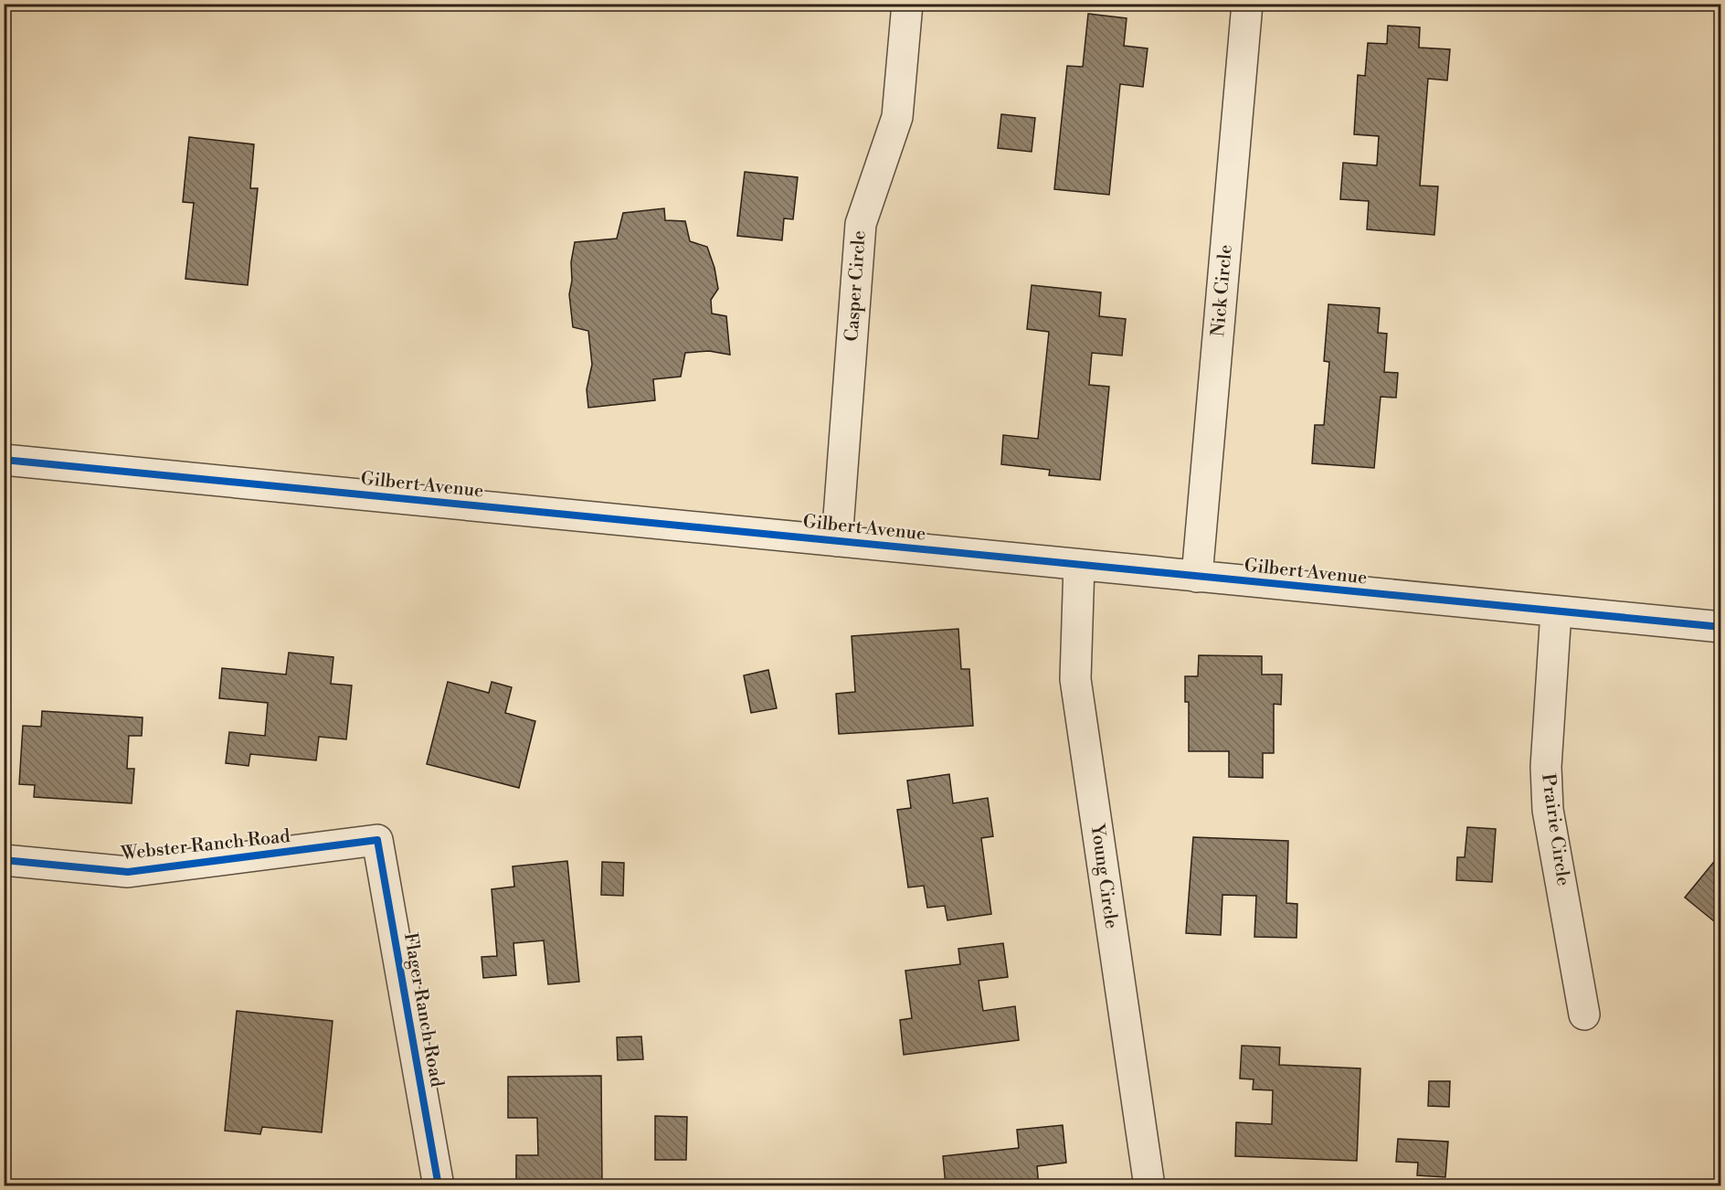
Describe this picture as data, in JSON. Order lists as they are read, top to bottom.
{
  "streets": {
    "street": [
      "Casper Circle",
      "Nick Circle",
      "Gilbert Avenue",
      "Prairie Circle",
      "Webster Ranch Road",
      "Young Circle",
      "Flager Ranch Road"
    ]
  },
  "crossings": [
    ["Casper Circle", "Gilbert Avenue"],
    ["Nick Circle", "Gilbert Avenue"],
    ["Gilbert Avenue", "Prairie Circle"],
    ["Gilbert Avenue", "Young Circle"],
    ["Webster Ranch Road", "Flager Ranch Road"]
  ]
}
